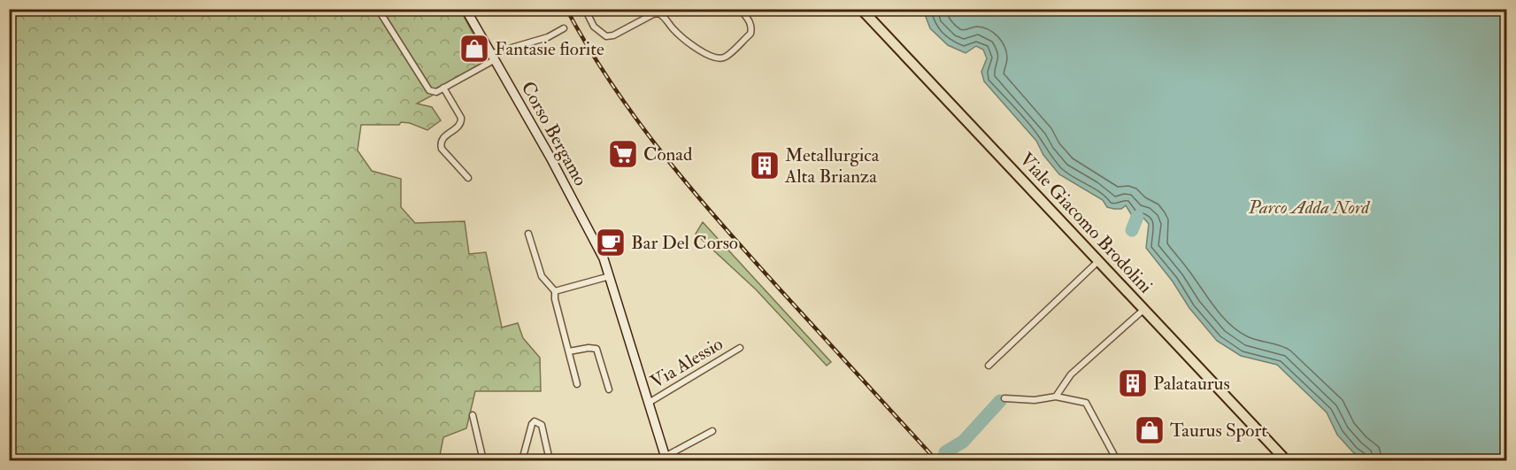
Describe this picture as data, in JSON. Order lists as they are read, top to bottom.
{
  "streets": {
    "main road": ["Corso Bergamo", "Viale Giacomo Brodolini"],
    "street": ["Via Alessio"]
  },
  "crossings": [
    ["Corso Bergamo", "Via Alessio"]
  ],
  "parks": ["Parco Adda Nord"],
  "places": {
    "shop": ["Fantasie fiorite", "Taurus Sport"],
    "supermarket": ["Conad"],
    "building": ["Metallurgica Alta Brianza", "Palataurus"],
    "cafe": ["Bar Del Corso"]
  }
}
